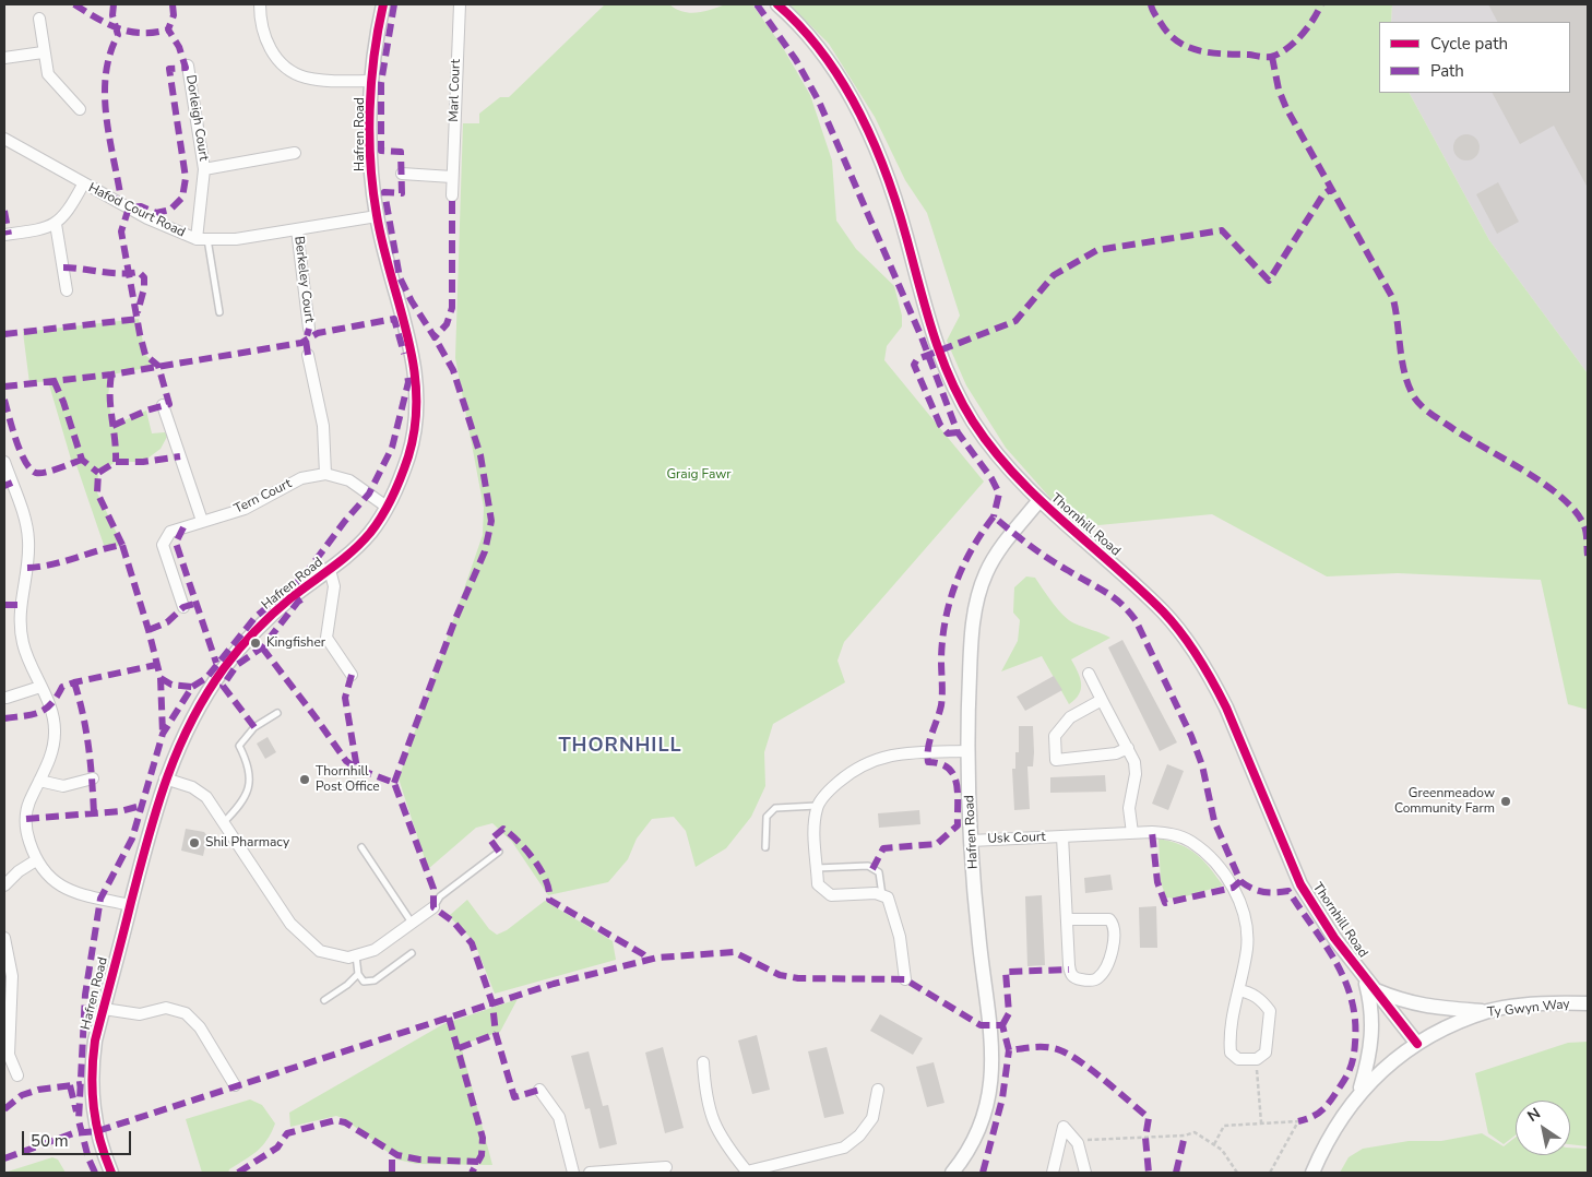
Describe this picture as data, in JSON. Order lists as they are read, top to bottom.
{
  "streets": {
    "street": [
      "Marl Court",
      "Dorleigh Court",
      "Hafren Road",
      "Hafod Court Road",
      "Berkeley Court",
      "Tern Court",
      "Thornhill Road",
      "Usk Court",
      "Ty Gwyn Way"
    ]
  },
  "crossings": [
    ["Dorleigh Court", "Hafod Court Road"],
    ["Hafren Road", "Hafod Court Road"],
    ["Hafren Road", "Tern Court"],
    ["Hafren Road", "Thornhill Road"],
    ["Hafren Road", "Usk Court"],
    ["Hafod Court Road", "Berkeley Court"],
    ["Thornhill Road", "Ty Gwyn Way"]
  ],
  "districts": ["THORNHILL"],
  "parks": ["Graig Fawr"],
  "places": [
    "Kingfisher",
    "Thornhill Post Office",
    "Greenmeadow Community Farm",
    "Shil Pharmacy"
  ],
  "legend": ["Cycle path", "Path"],
  "scale_bar": "50 m",
  "north": "top left"
}
